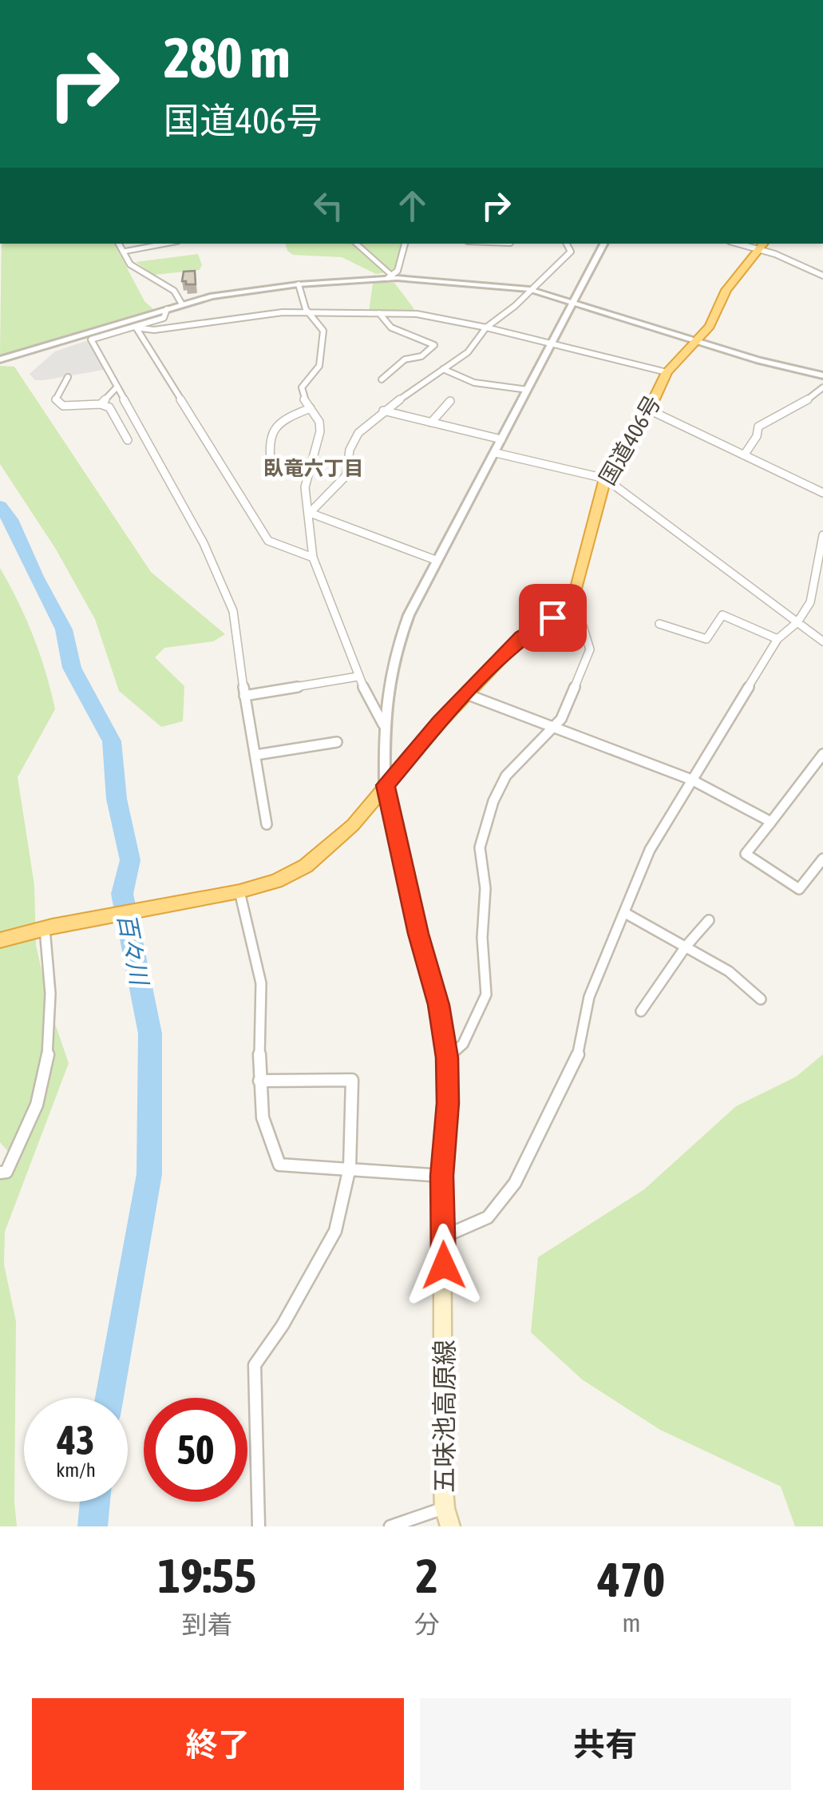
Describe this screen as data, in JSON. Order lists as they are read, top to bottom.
{
  "streets": {
    "highway": ["国道406号"],
    "main road": ["五味池高原線"]
  },
  "districts": ["臥竜六丁目"],
  "water": ["百々川"],
  "page": {
    "turn": ["280 m", "国道406号"],
    "speed": "43 km/h",
    "limit": "50",
    "eta": [
      "19:55",
      "到着",
      "2",
      "分",
      "470",
      "m"
    ],
    "buttons": ["終了", "共有"]
  }
}
